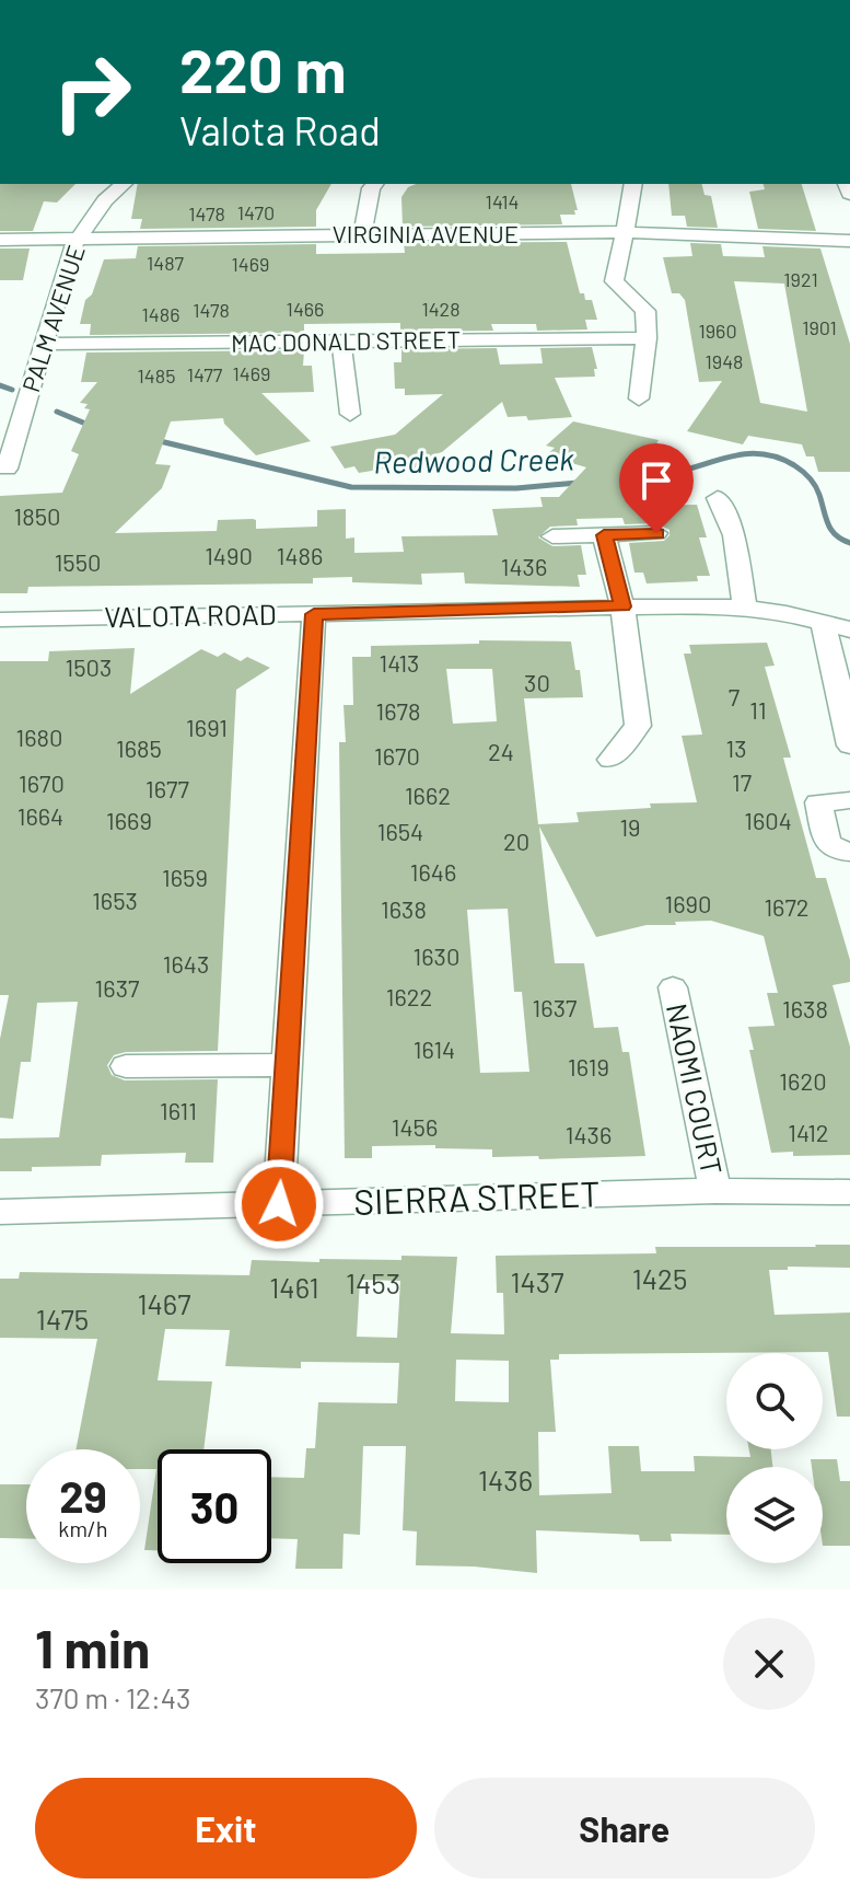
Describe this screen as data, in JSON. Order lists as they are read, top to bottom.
{
  "streets": {
    "street": [
      "VIRGINIA AVENUE",
      "PALM AVENUE",
      "MAC DONALD STREET",
      "VALOTA ROAD",
      "NAOMI COURT",
      "SIERRA STREET"
    ]
  },
  "crossings": [
    ["VIRGINIA AVENUE", "PALM AVENUE"],
    ["PALM AVENUE", "MAC DONALD STREET"],
    ["NAOMI COURT", "SIERRA STREET"]
  ],
  "water": ["Redwood Creek"],
  "house_numbers": [
    "1414",
    "1470",
    "1478",
    "1487",
    "1469",
    "1921",
    "1466",
    "1428",
    "1478",
    "1486",
    "1901",
    "1960",
    "1948",
    "1469",
    "1477",
    "1485",
    "1850",
    "1490",
    "1486",
    "1550",
    "1436",
    "1413",
    "1503",
    "30",
    "7",
    "11",
    "1678",
    "1691",
    "1680",
    "1685",
    "13",
    "24",
    "1670",
    "17",
    "1670",
    "1677",
    "1662",
    "1664",
    "1669",
    "1604",
    "19",
    "1654",
    "20",
    "1646",
    "1659",
    "1653",
    "1690",
    "1672",
    "1638",
    "1630",
    "1643",
    "1637",
    "1622",
    "1637",
    "1638",
    "1614",
    "1619",
    "1620",
    "1611",
    "1456",
    "1412",
    "1436",
    "1425",
    "1437",
    "1453",
    "1461",
    "1467",
    "1475",
    "1436"
  ],
  "page": {
    "turn": ["220 m", "Valota Road"],
    "speed": "29 km/h",
    "limit": "30",
    "heading": ["1 min", "370 m · 12:43"],
    "buttons": ["Exit", "Share"]
  }
}
